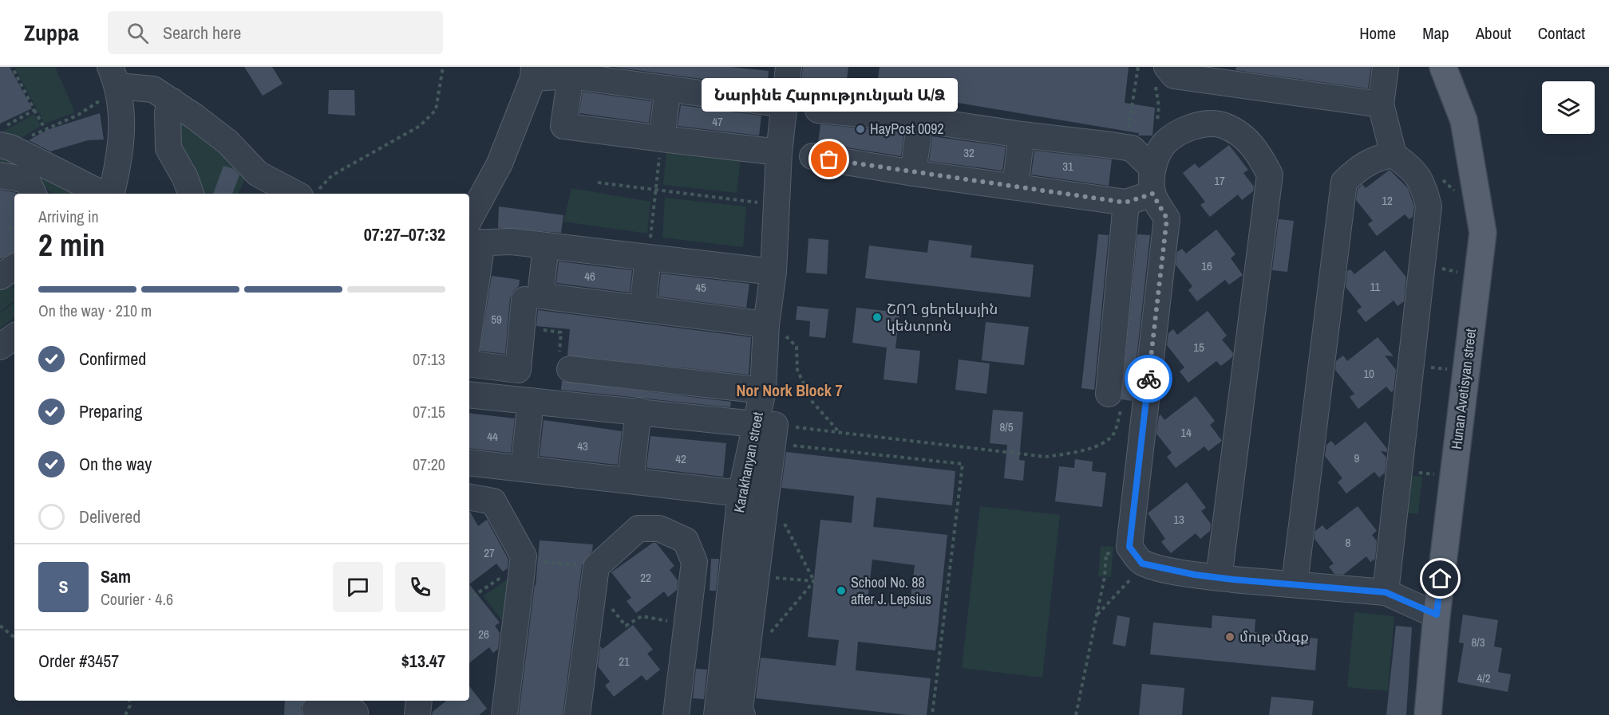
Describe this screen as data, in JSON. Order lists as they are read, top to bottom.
{
  "streets": {
    "main road": ["Hunan Avetisyan street"],
    "street": ["Karakhanyan street"]
  },
  "districts": ["Nor Nork Block 7"],
  "places": [
    "HayPost 0092",
    "Նարինե Հարությունյան Ա/Ձ",
    "ՇՈՂ ցերեկային կենտրոն",
    "School No. 88 after J. Lepsius",
    "մութ մնգք"
  ],
  "house_numbers": [
    "47",
    "32",
    "31",
    "17",
    "12",
    "16",
    "46",
    "11",
    "45",
    "59",
    "15",
    "10",
    "8/5",
    "14",
    "44",
    "43",
    "9",
    "42",
    "13",
    "8",
    "27",
    "22",
    "26",
    "8/3",
    "21",
    "4/2"
  ],
  "page": {
    "header": "Zuppa",
    "search": "Search here",
    "nav": [
      "Home",
      "Map",
      "About",
      "Contact"
    ],
    "bubble": "Նարինե Հարությունյան Ա/Ձ",
    "heading": ["2 min", "Arriving in", "07:27–07:32"],
    "panel": [
      "Sam",
      "Courier · 4.6",
      "Order #3457",
      "$13.47"
    ],
    "bar": "On the way · 210 m",
    "list": [
      ["Confirmed", "07:13"],
      ["Preparing", "07:15"],
      ["On the way", "07:20"],
      "Delivered"
    ],
    "round": "S"
  }
}
